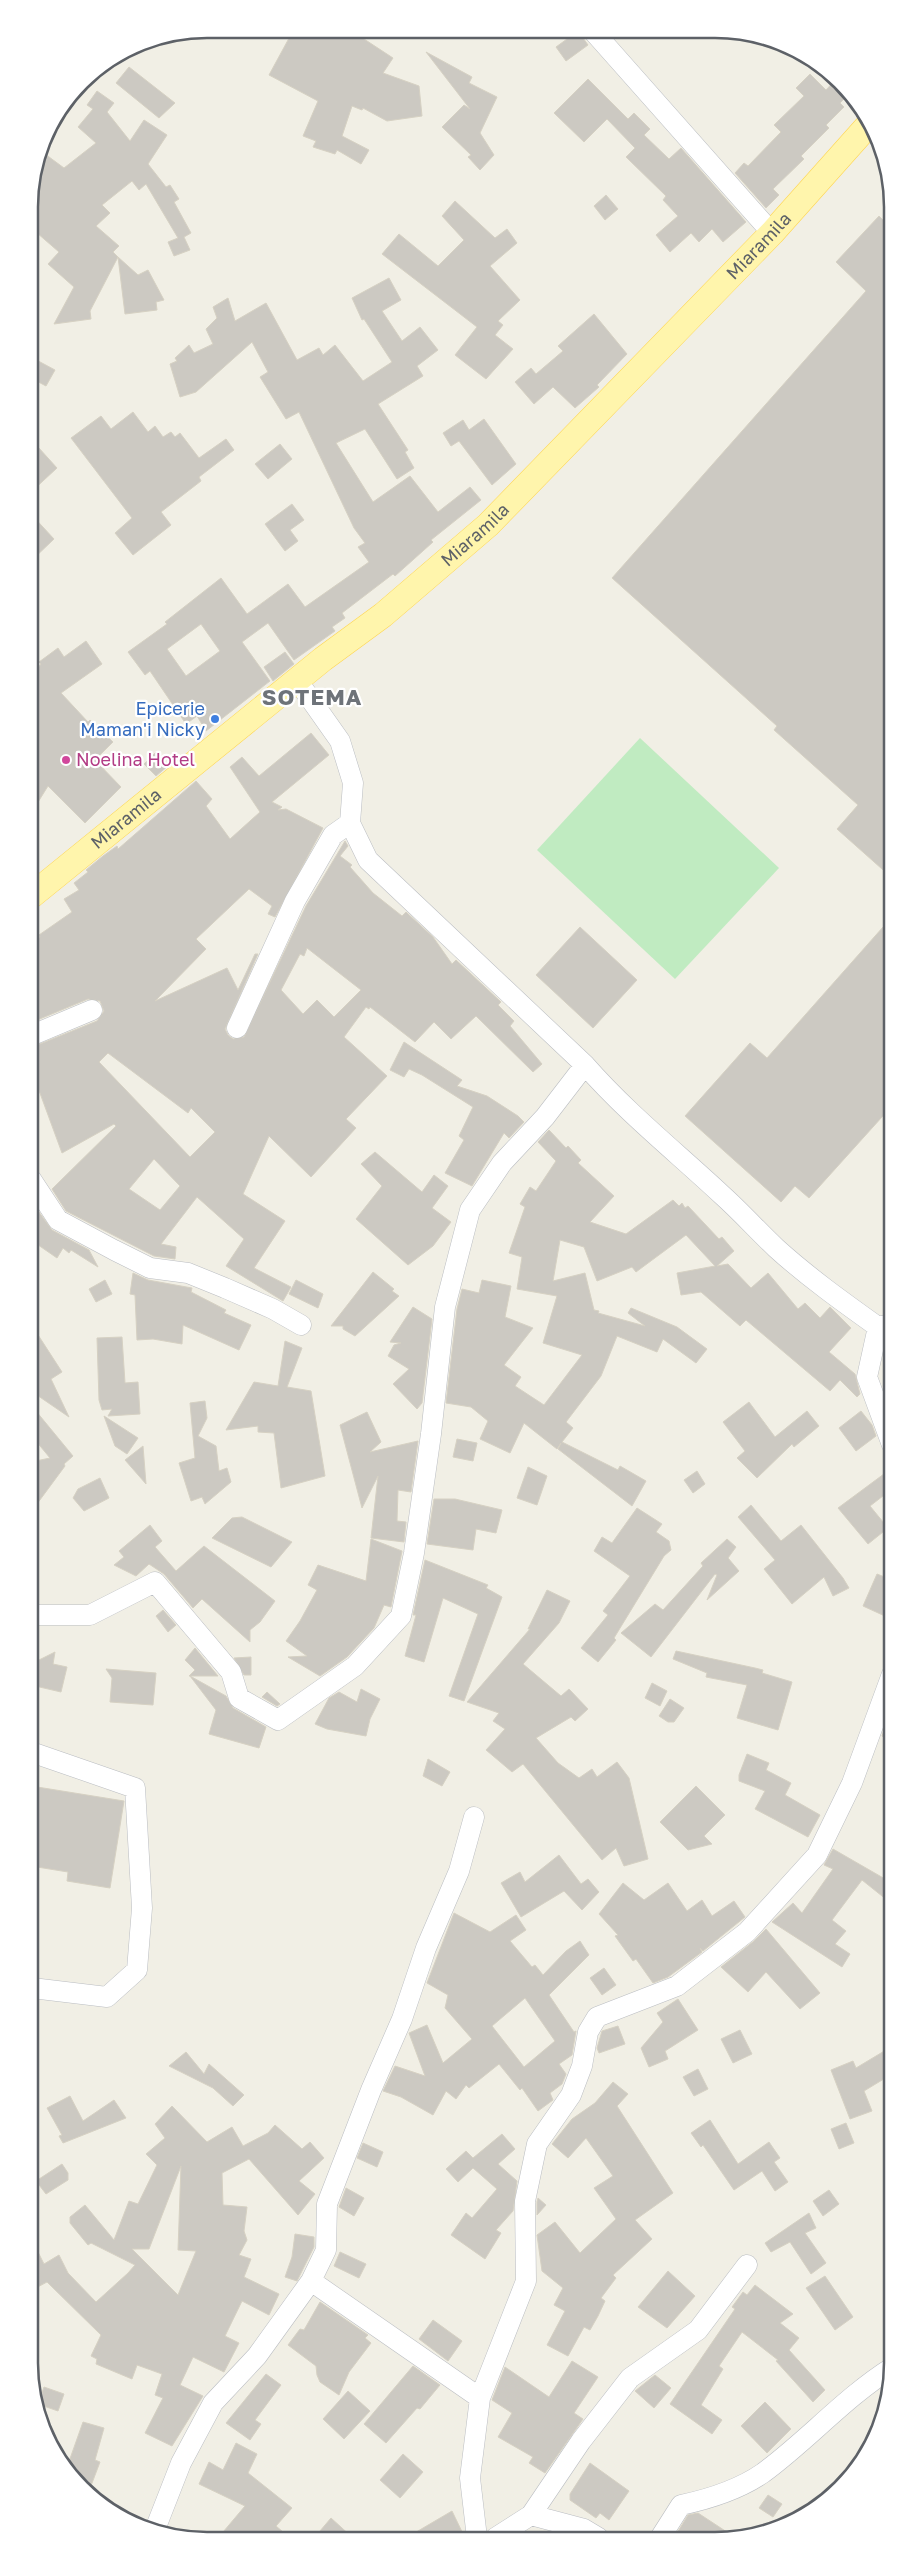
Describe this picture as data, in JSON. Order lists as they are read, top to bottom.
{
  "streets": {
    "main road": ["Miaramila"]
  },
  "districts": ["SOTEMA"],
  "places": ["Epicerie Maman'i Nicky", "Noelina Hotel"]
}
